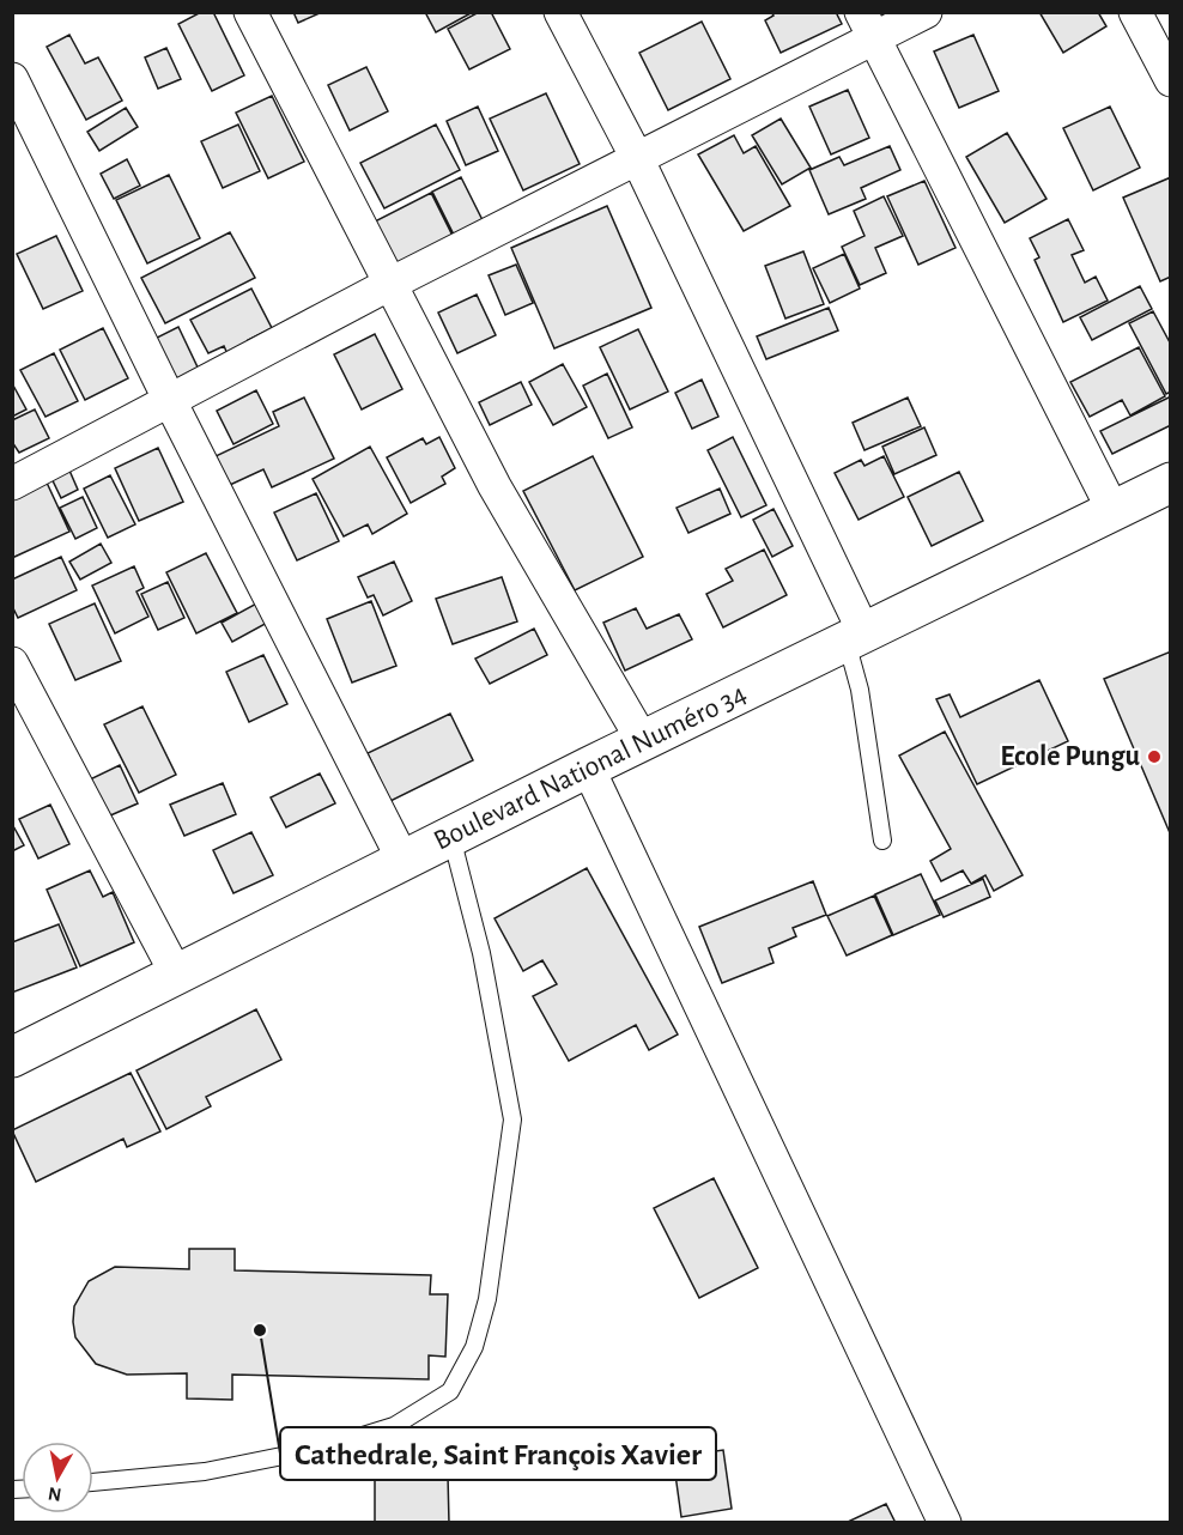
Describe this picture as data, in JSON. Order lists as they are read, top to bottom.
{
  "streets": {
    "main road": ["Boulevard National Numéro 34"]
  },
  "places": ["Ecole Pungu", "Cathedrale, Saint François Xavier"],
  "north": "bottom"
}
